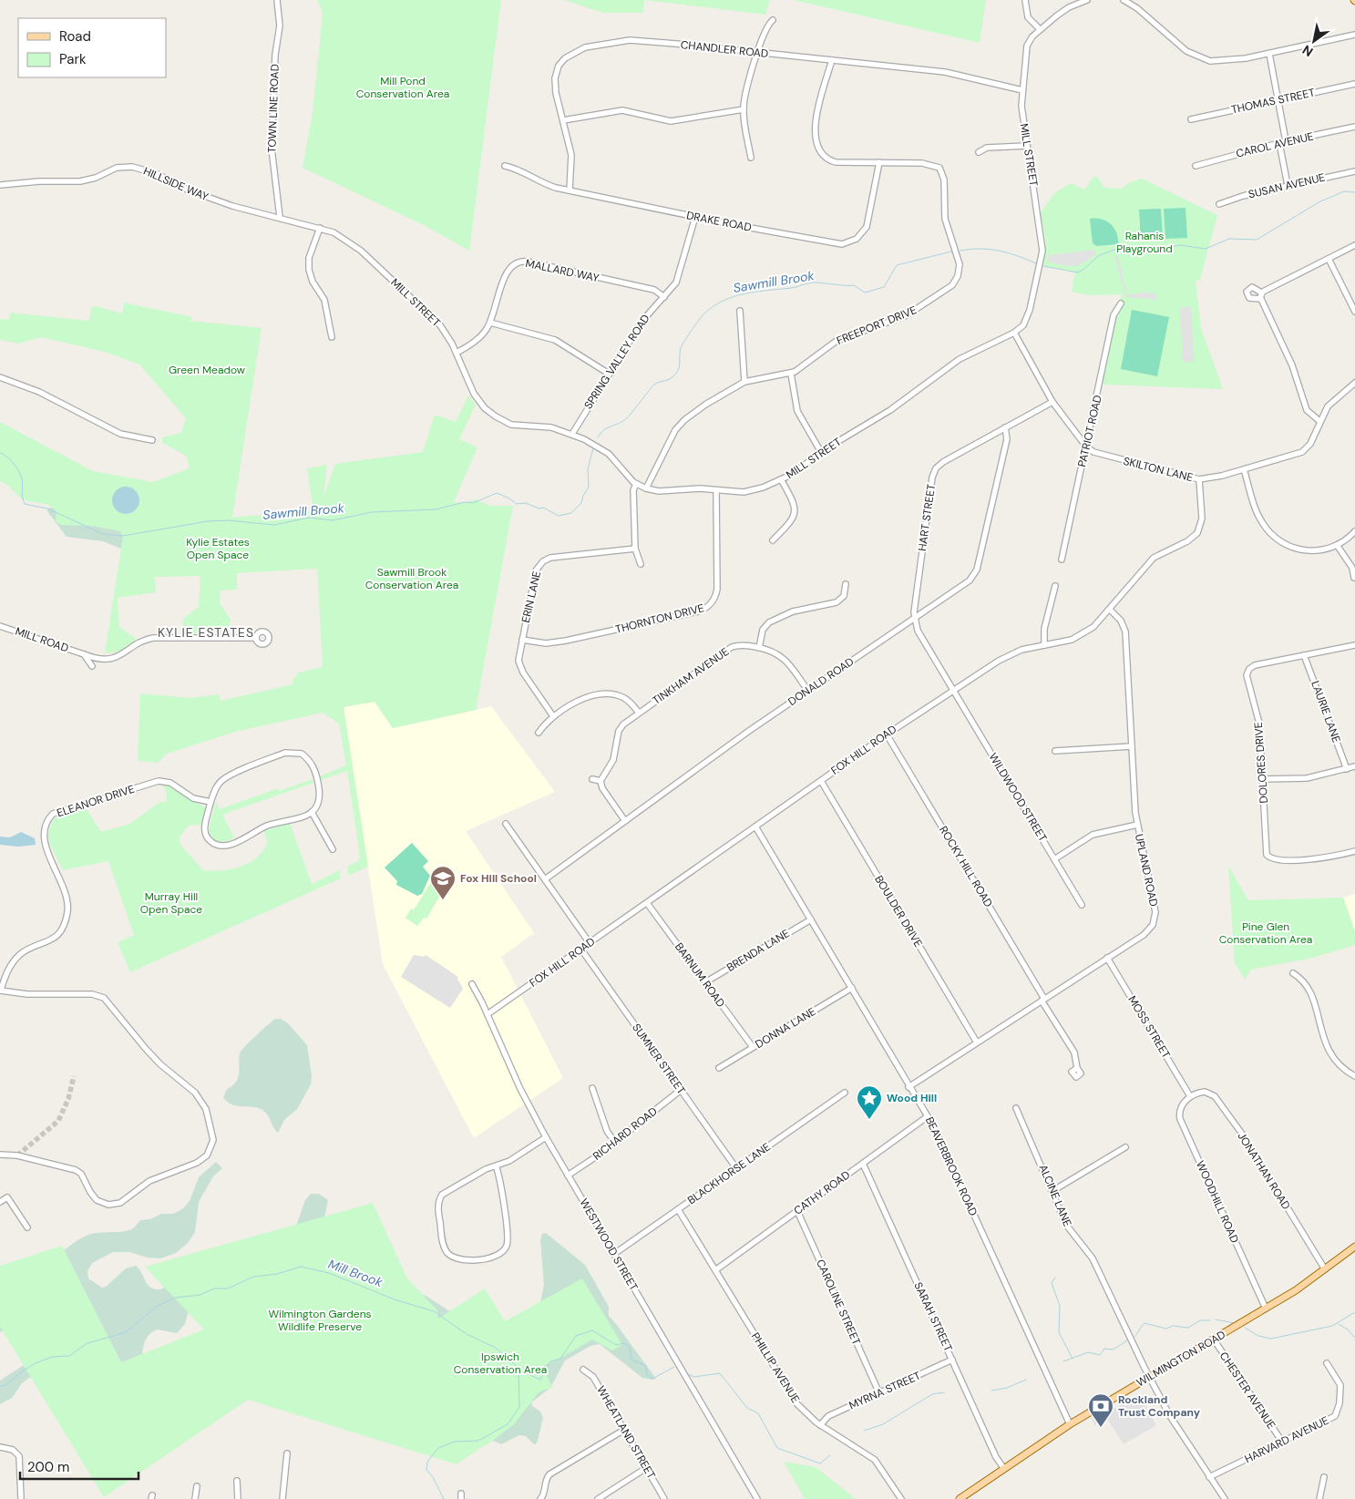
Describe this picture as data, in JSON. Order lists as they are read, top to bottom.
{
  "streets": {
    "main road": ["WILMINGTON ROAD"],
    "street": [
      "CHANDLER ROAD",
      "THOMAS STREET",
      "TOWN LINE ROAD",
      "CAROL AVENUE",
      "MILL STREET",
      "HILLSIDE WAY",
      "SUSAN AVENUE",
      "DRAKE ROAD",
      "MALLARD WAY",
      "FREEPORT DRIVE",
      "SPRING VALLEY ROAD",
      "PATRIOT ROAD",
      "SKILTON LANE",
      "HART STREET",
      "ERIN LANE",
      "THORNTON DRIVE",
      "MILL ROAD",
      "TINKHAM AVENUE",
      "DONALD ROAD",
      "LAURIE LANE",
      "FOX HILL ROAD",
      "DOLORES DRIVE",
      "WILDWOOD STREET",
      "ELEANOR DRIVE",
      "ROCKY HILL ROAD",
      "UPLAND ROAD",
      "BOULDER DRIVE",
      "BRENDA LANE",
      "BARNUM ROAD",
      "MOSS STREET",
      "DONNA LANE",
      "SUMNER STREET",
      "RICHARD ROAD",
      "BEAVERBROOK ROAD",
      "JONATHAN ROAD",
      "BLACKHORSE LANE",
      "CATHY ROAD",
      "ALCINE LANE",
      "WOODHILL ROAD",
      "WESTWOOD STREET",
      "CAROLINE STREET",
      "SARAH STREET",
      "PHILLIP AVENUE",
      "MYRNA STREET",
      "CHESTER AVENUE",
      "WHEATLAND STREET",
      "HARVARD AVENUE"
    ]
  },
  "crossings": [
    ["CHANDLER ROAD", "MILL STREET"],
    ["CHANDLER ROAD", "DRAKE ROAD"],
    ["TOWN LINE ROAD", "MILL STREET"],
    ["MILL STREET", "HILLSIDE WAY"],
    ["MILL STREET", "MALLARD WAY"],
    ["MILL STREET", "FREEPORT DRIVE"],
    ["MILL STREET", "SPRING VALLEY ROAD"],
    ["MILL STREET", "SKILTON LANE"],
    ["MILL STREET", "THORNTON DRIVE"],
    ["DRAKE ROAD", "FREEPORT DRIVE"],
    ["DRAKE ROAD", "SPRING VALLEY ROAD"],
    ["MALLARD WAY", "SPRING VALLEY ROAD"],
    ["PATRIOT ROAD", "SKILTON LANE"],
    ["SKILTON LANE", "HART STREET"],
    ["SKILTON LANE", "FOX HILL ROAD"],
    ["HART STREET", "DONALD ROAD"],
    ["HART STREET", "FOX HILL ROAD"],
    ["HART STREET", "WILDWOOD STREET"],
    ["ERIN LANE", "THORNTON DRIVE"],
    ["TINKHAM AVENUE", "DONALD ROAD"],
    ["LAURIE LANE", "DOLORES DRIVE"],
    ["FOX HILL ROAD", "WILDWOOD STREET"],
    ["FOX HILL ROAD", "ROCKY HILL ROAD"],
    ["FOX HILL ROAD", "UPLAND ROAD"],
    ["FOX HILL ROAD", "BOULDER DRIVE"],
    ["FOX HILL ROAD", "BARNUM ROAD"],
    ["FOX HILL ROAD", "SUMNER STREET"],
    ["FOX HILL ROAD", "BEAVERBROOK ROAD"],
    ["FOX HILL ROAD", "WESTWOOD STREET"],
    ["ROCKY HILL ROAD", "UPLAND ROAD"],
    ["UPLAND ROAD", "BOULDER DRIVE"],
    ["UPLAND ROAD", "MOSS STREET"],
    ["UPLAND ROAD", "BEAVERBROOK ROAD"],
    ["BRENDA LANE", "BARNUM ROAD"],
    ["BRENDA LANE", "BEAVERBROOK ROAD"],
    ["BARNUM ROAD", "DONNA LANE"],
    ["MOSS STREET", "JONATHAN ROAD"],
    ["MOSS STREET", "WOODHILL ROAD"],
    ["DONNA LANE", "BEAVERBROOK ROAD"],
    ["SUMNER STREET", "RICHARD ROAD"],
    ["SUMNER STREET", "BLACKHORSE LANE"],
    ["RICHARD ROAD", "WESTWOOD STREET"],
    ["BEAVERBROOK ROAD", "CATHY ROAD"],
    ["BEAVERBROOK ROAD", "WILMINGTON ROAD"],
    ["JONATHAN ROAD", "WOODHILL ROAD"],
    ["JONATHAN ROAD", "WILMINGTON ROAD"],
    ["BLACKHORSE LANE", "WESTWOOD STREET"],
    ["BLACKHORSE LANE", "PHILLIP AVENUE"],
    ["CATHY ROAD", "CAROLINE STREET"],
    ["CATHY ROAD", "SARAH STREET"],
    ["CATHY ROAD", "PHILLIP AVENUE"],
    ["ALCINE LANE", "WILMINGTON ROAD"],
    ["ALCINE LANE", "HARVARD AVENUE"],
    ["WOODHILL ROAD", "WILMINGTON ROAD"],
    ["CAROLINE STREET", "MYRNA STREET"],
    ["SARAH STREET", "WILMINGTON ROAD"],
    ["SARAH STREET", "MYRNA STREET"],
    ["WILMINGTON ROAD", "CHESTER AVENUE"],
    ["PHILLIP AVENUE", "MYRNA STREET"],
    ["CHESTER AVENUE", "HARVARD AVENUE"]
  ],
  "districts": ["KYLIE ESTATES"],
  "water": ["Sawmill Brook", "Mill Brook"],
  "parks": [
    "Mill Pond Conservation Area",
    "Rahanis Playground",
    "Green Meadow",
    "Kylie Estates Open Space",
    "Sawmill Brook Conservation Area",
    "Murray Hill Open Space",
    "Pine Glen Conservation Area",
    "Wilmington Gardens Wildlife Preserve",
    "Ipswich Conservation Area"
  ],
  "places": {
    "school or university": ["Fox Hill School"],
    "place": ["Wood Hill"],
    "bank": ["Rockland Trust Company"]
  },
  "legend": ["Road", "Park"],
  "scale_bar": "200 m",
  "north": "bottom left"
}
